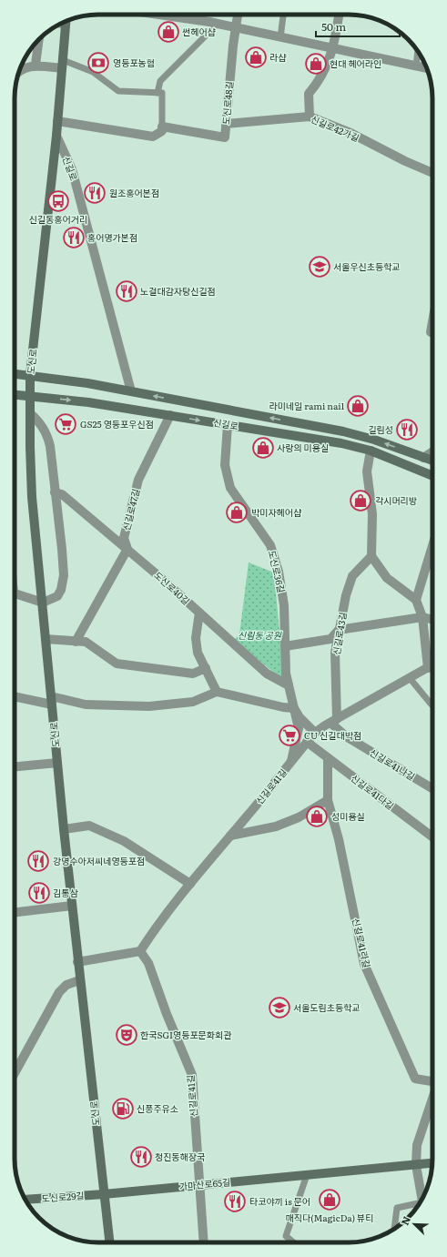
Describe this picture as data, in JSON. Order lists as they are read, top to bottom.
{
  "streets": {
    "main road": [
      "신길로",
      "도신로",
      "가마산로65길",
      "도신로29길"
    ],
    "street": [
      "도신로48길",
      "신길로42가길",
      "신길로47길",
      "도신로36길",
      "도신로40길",
      "신길로43길",
      "신길로41나길",
      "신길로41길",
      "신길로41다길",
      "신길로41라길"
    ]
  },
  "crossings": [
    ["도신로48길", "신길로42가길"],
    ["신길로", "도신로"],
    ["신길로", "신길로47길"],
    ["신길로", "도신로36길"],
    ["도신로", "가마산로65길"],
    ["도신로", "도신로29길"],
    ["신길로47길", "도신로40길"],
    ["도신로36길", "도신로40길"],
    ["도신로36길", "신길로41길"],
    ["신길로43길", "신길로41나길"],
    ["신길로43길", "신길로41길"],
    ["신길로41나길", "신길로41길"],
    ["신길로41길", "신길로41다길"],
    ["신길로41길", "가마산로65길"],
    ["신길로41다길", "신길로41라길"],
    ["가마산로65길", "도신로29길"]
  ],
  "parks": ["신림동 공원"],
  "places": {
    "shop": [
      "썬헤어샵",
      "라샵",
      "현대 헤어라인",
      "라미네일 rami nail",
      "사랑의 미용실",
      "각시머리방",
      "박미자헤어샵",
      "성미용실",
      "매직다(MagicDa) 뷰티"
    ],
    "bank": ["영등포농협"],
    "restaurant": [
      "원조홍어본점",
      "홍어명가본점",
      "노걸대감자탕신길점",
      "길림성",
      "강명수아저씨네영등포점",
      "김통삼",
      "청진동해장국",
      "타코야끼 is 문어"
    ],
    "bus stop": ["신길동홍어거리"],
    "school or university": ["서울우신초등학교", "서울도림초등학교"],
    "supermarket": ["GS25 영등포우신점", "CU 신길대박점"],
    "theatre": ["한국SGI영등포문화회관"],
    "fuel station": ["신풍주유소"]
  },
  "scale_bar": "50 m",
  "north": "top left"
}
